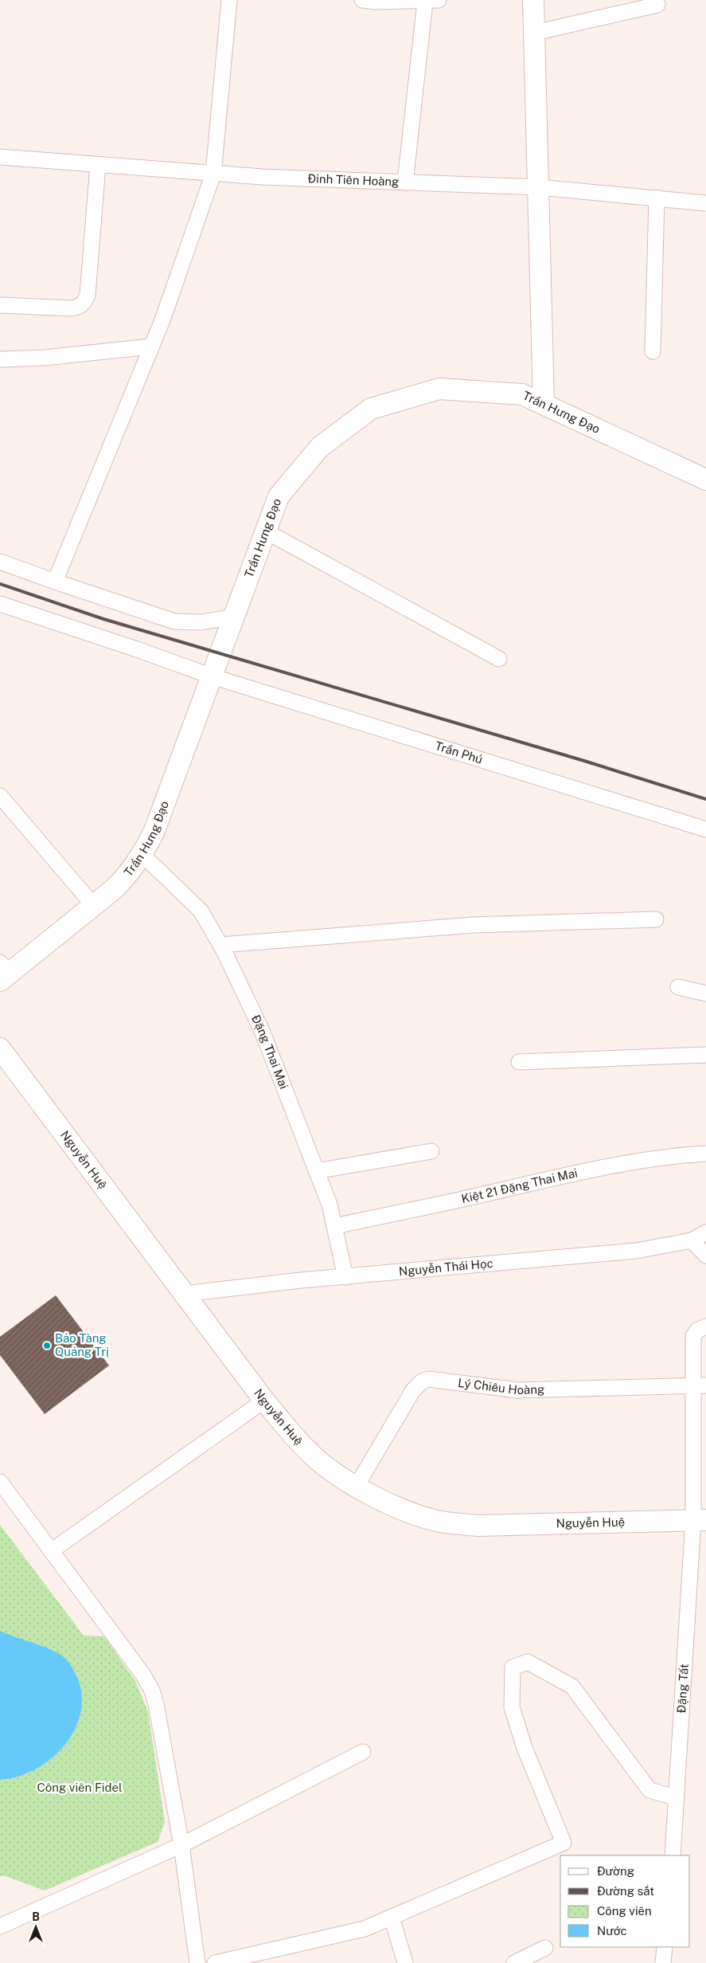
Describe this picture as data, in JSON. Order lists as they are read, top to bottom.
{
  "streets": {
    "street": [
      "Đinh Tiên Hoàng",
      "Trần Hưng Đạo",
      "Trần Phú",
      "Đặng Thai Mai",
      "Nguyễn Huệ",
      "Kiệt 21 Đặng Thai Mai",
      "Nguyễn Thái Học",
      "Lý Chiêu Hoàng",
      "Đặng Tất"
    ]
  },
  "crossings": [
    ["Trần Hưng Đạo", "Trần Phú"],
    ["Trần Hưng Đạo", "Đặng Thai Mai"],
    ["Đặng Thai Mai", "Kiệt 21 Đặng Thai Mai"],
    ["Đặng Thai Mai", "Nguyễn Thái Học"],
    ["Nguyễn Huệ", "Nguyễn Thái Học"],
    ["Nguyễn Huệ", "Lý Chiêu Hoàng"],
    ["Nguyễn Huệ", "Đặng Tất"],
    ["Lý Chiêu Hoàng", "Đặng Tất"]
  ],
  "parks": ["Công viên Fidel"],
  "places": ["Bảo Tàng Quảng Trị"],
  "legend": [
    "Đường",
    "Đường sắt",
    "Công viên",
    "Nước"
  ],
  "north": "top"
}
